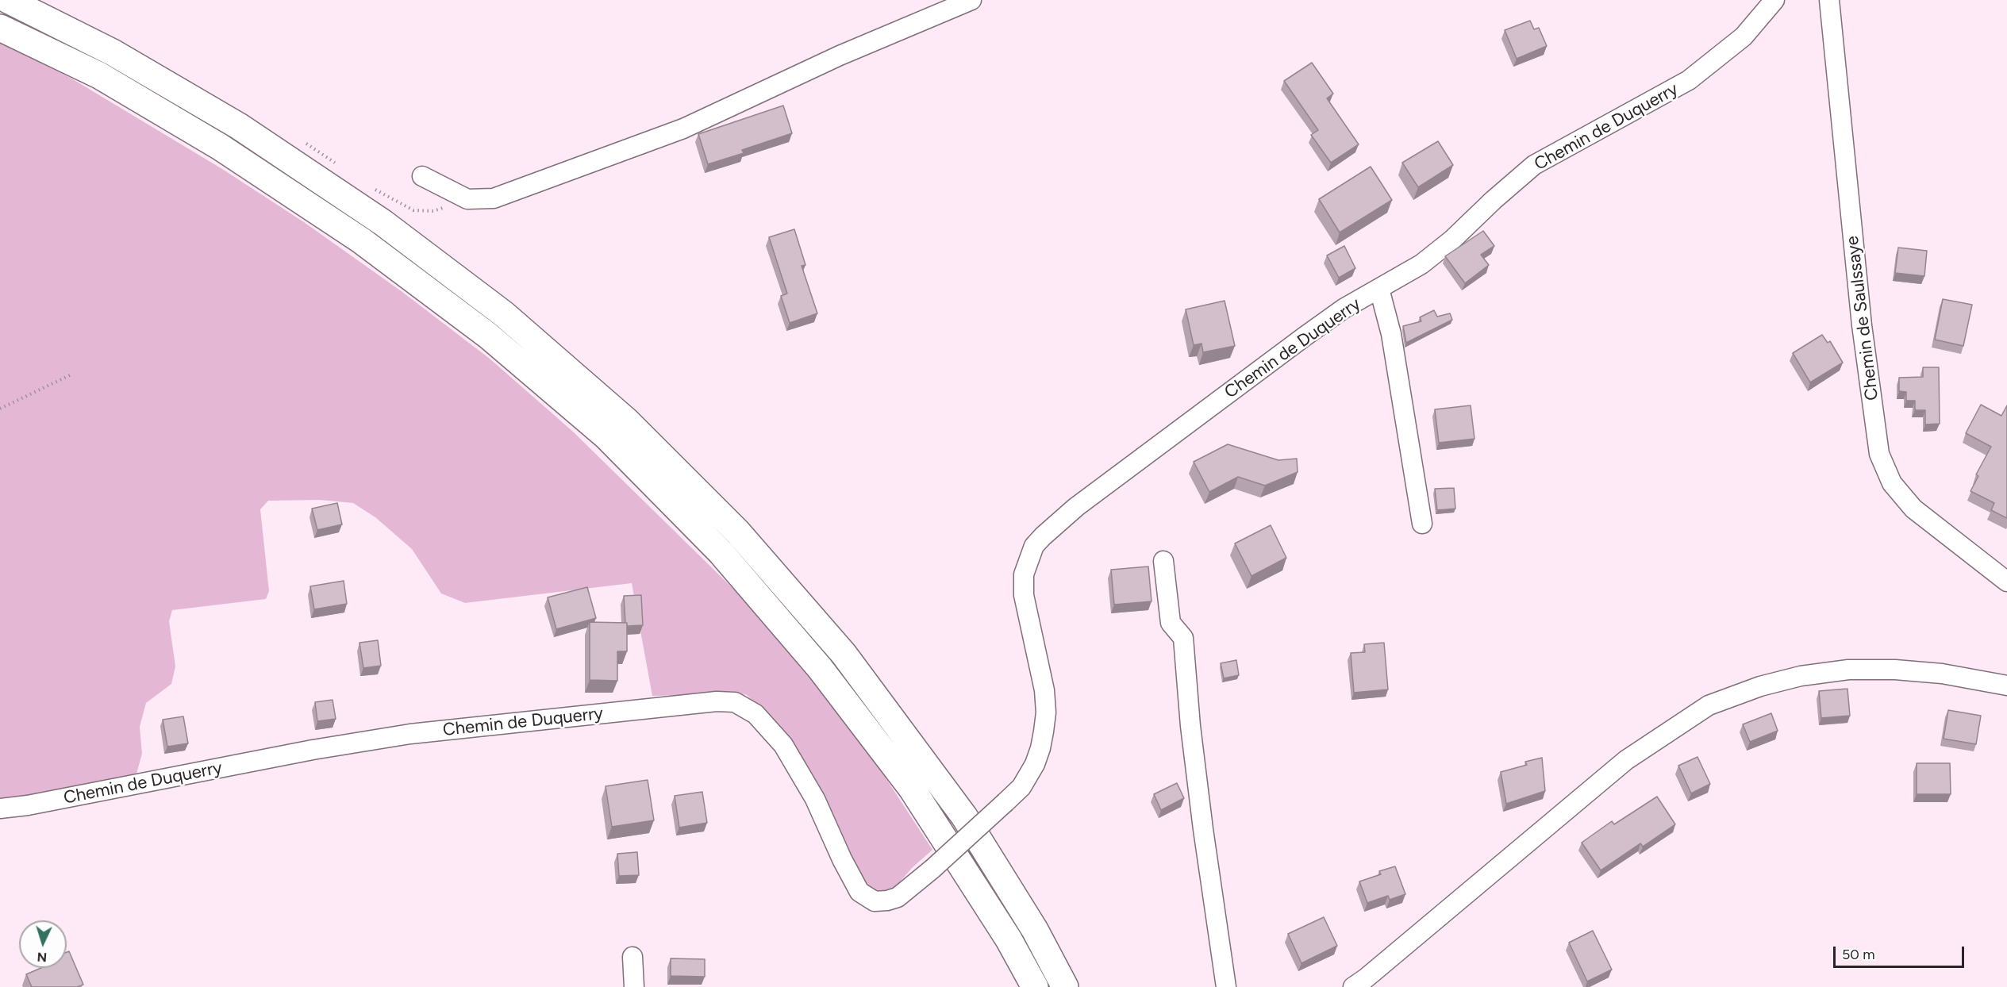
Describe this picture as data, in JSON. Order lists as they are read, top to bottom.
{
  "streets": {
    "street": ["Chemin de Duquerry", "Chemin de Saulssaye"]
  },
  "scale_bar": "50 m",
  "north": "bottom"
}
